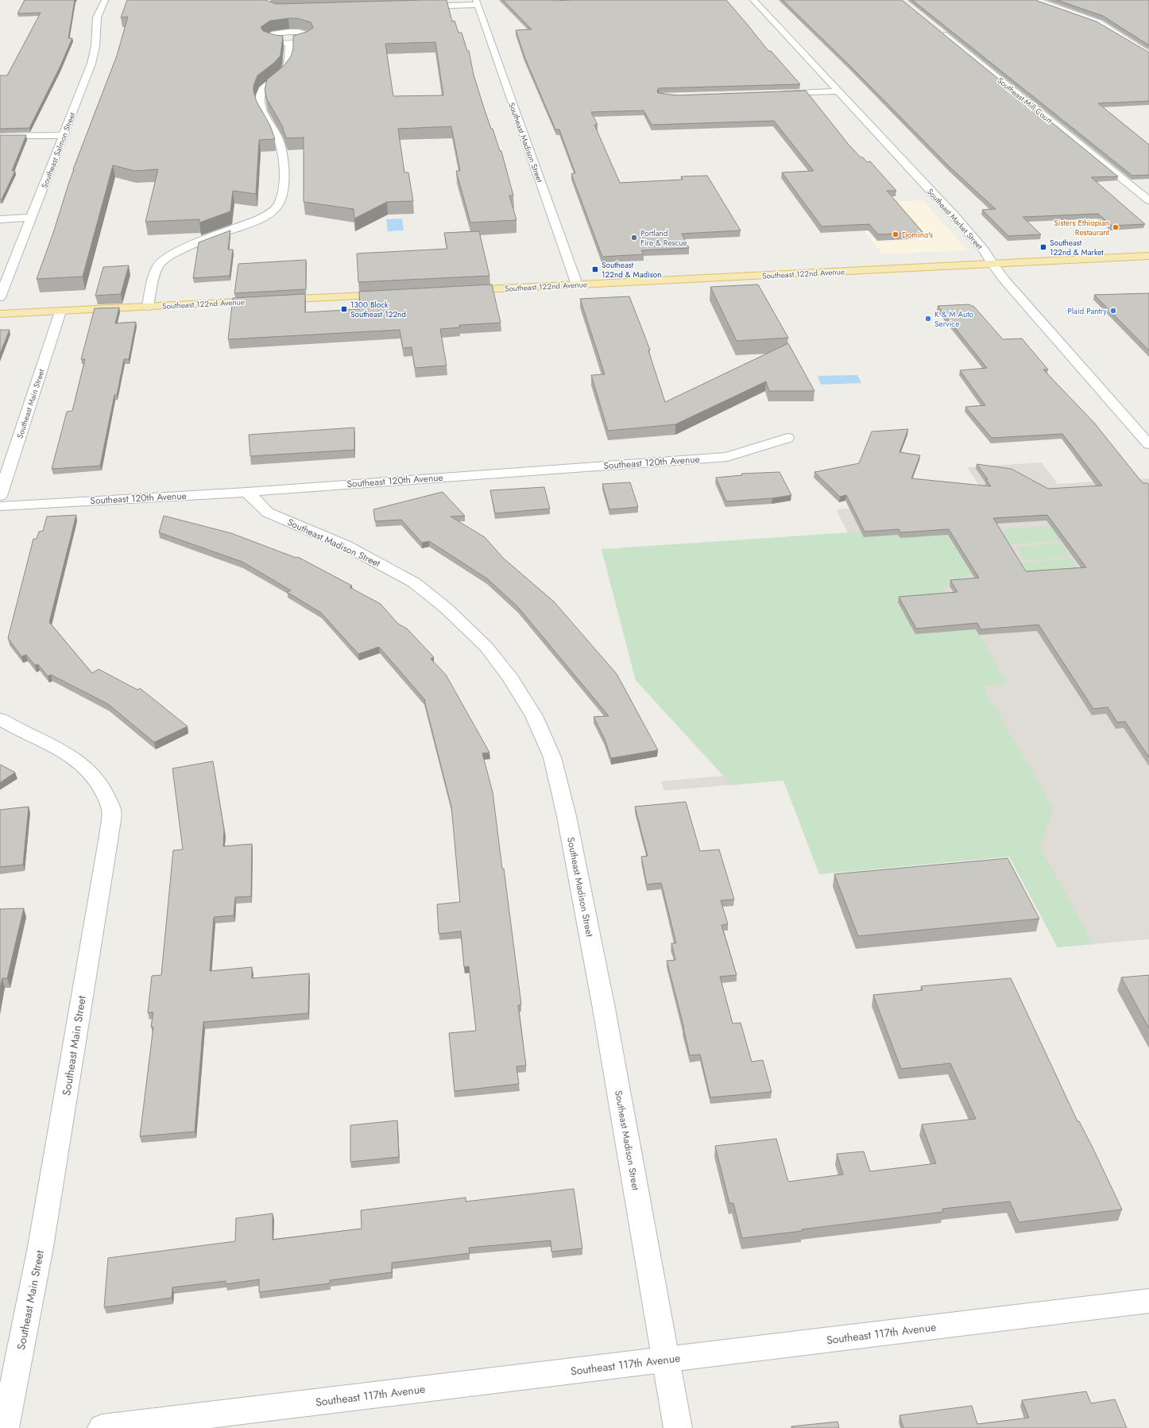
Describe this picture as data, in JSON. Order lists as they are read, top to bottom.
{
  "streets": {
    "main road": ["Southeast 122nd Avenue"],
    "street": [
      "Southeast Mill Court",
      "Southeast Madison Street",
      "Southeast Salmon Street",
      "Southeast Market Street",
      "Southeast Main Street",
      "Southeast 120th Avenue",
      "Southeast 117th Avenue"
    ]
  },
  "crossings": [
    ["Southeast Madison Street", "Southeast 122nd Avenue"],
    ["Southeast Madison Street", "Southeast 120th Avenue"],
    ["Southeast Madison Street", "Southeast 117th Avenue"],
    ["Southeast Market Street", "Southeast 122nd Avenue"],
    ["Southeast 122nd Avenue", "Southeast Main Street"]
  ],
  "places": {
    "other": [
      "Sisters Ethiopian Restaurant",
      "Domino's",
      "Portland Fire & Rescue",
      "Plaid Pantry",
      "K & M Auto Service"
    ],
    "transit": ["Southeast 122nd & Market", "Southeast 122nd & Madison", "1300 Block Southeast 122nd"]
  }
}
